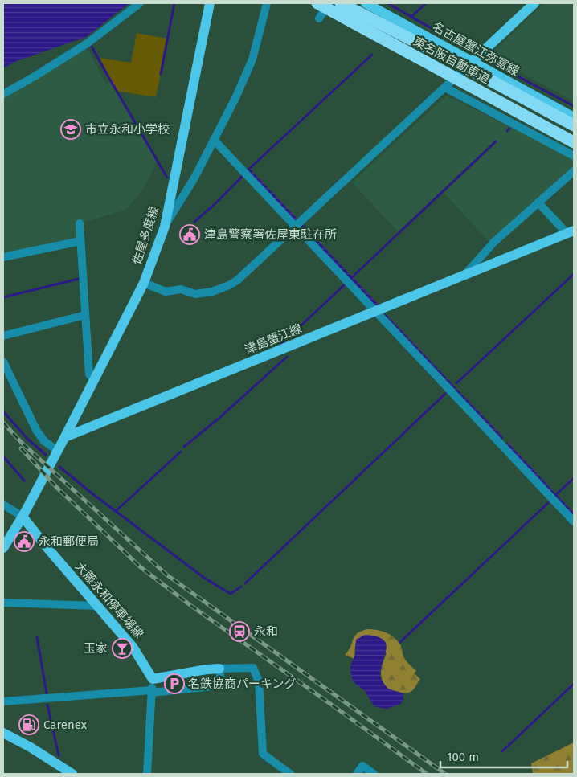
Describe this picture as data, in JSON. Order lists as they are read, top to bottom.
{
  "streets": {
    "highway": ["東名阪自動車道"],
    "main road": [
      "名古屋蟹江弥富線",
      "佐屋多度線",
      "津島蟹江線",
      "大藤永和停車場線"
    ]
  },
  "crossings": [
    ["佐屋多度線", "津島蟹江線"]
  ],
  "places": {
    "school or university": ["市立永和小学校"],
    "public building": ["津島警察署佐屋東駐在所", "永和郵便局"],
    "station": ["永和"],
    "bar": ["玉家"],
    "parking": ["名鉄協商パーキング"],
    "fuel station": ["Carenex"]
  },
  "scale_bar": "100 m"
}
